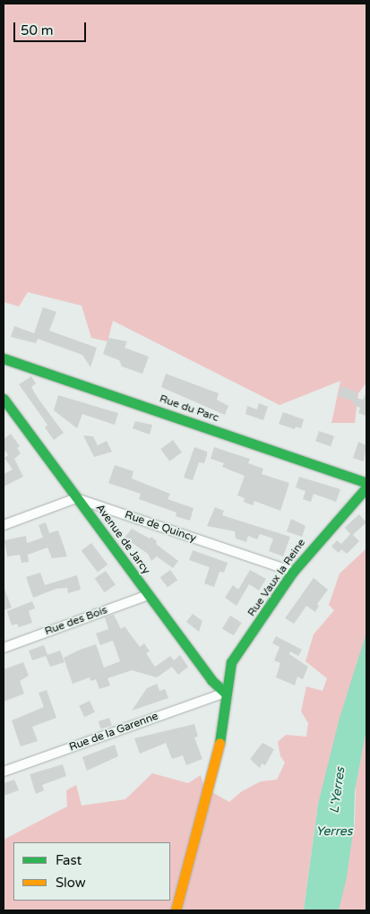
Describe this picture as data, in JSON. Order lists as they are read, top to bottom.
{
  "streets": {
    "street": [
      "Rue du Parc",
      "Rue de Quincy",
      "Avenue de Jarcy",
      "Rue Vaux la Reine",
      "Rue des Bois",
      "Rue de la Garenne"
    ]
  },
  "crossings": [
    ["Rue de Quincy", "Avenue de Jarcy"],
    ["Rue de Quincy", "Rue Vaux la Reine"],
    ["Avenue de Jarcy", "Rue Vaux la Reine"],
    ["Avenue de Jarcy", "Rue des Bois"],
    ["Avenue de Jarcy", "Rue de la Garenne"],
    ["Rue Vaux la Reine", "Rue de la Garenne"]
  ],
  "water": ["L'Yerres", "Yerres"],
  "legend": ["Fast", "Slow"],
  "scale_bar": "50 m"
}
